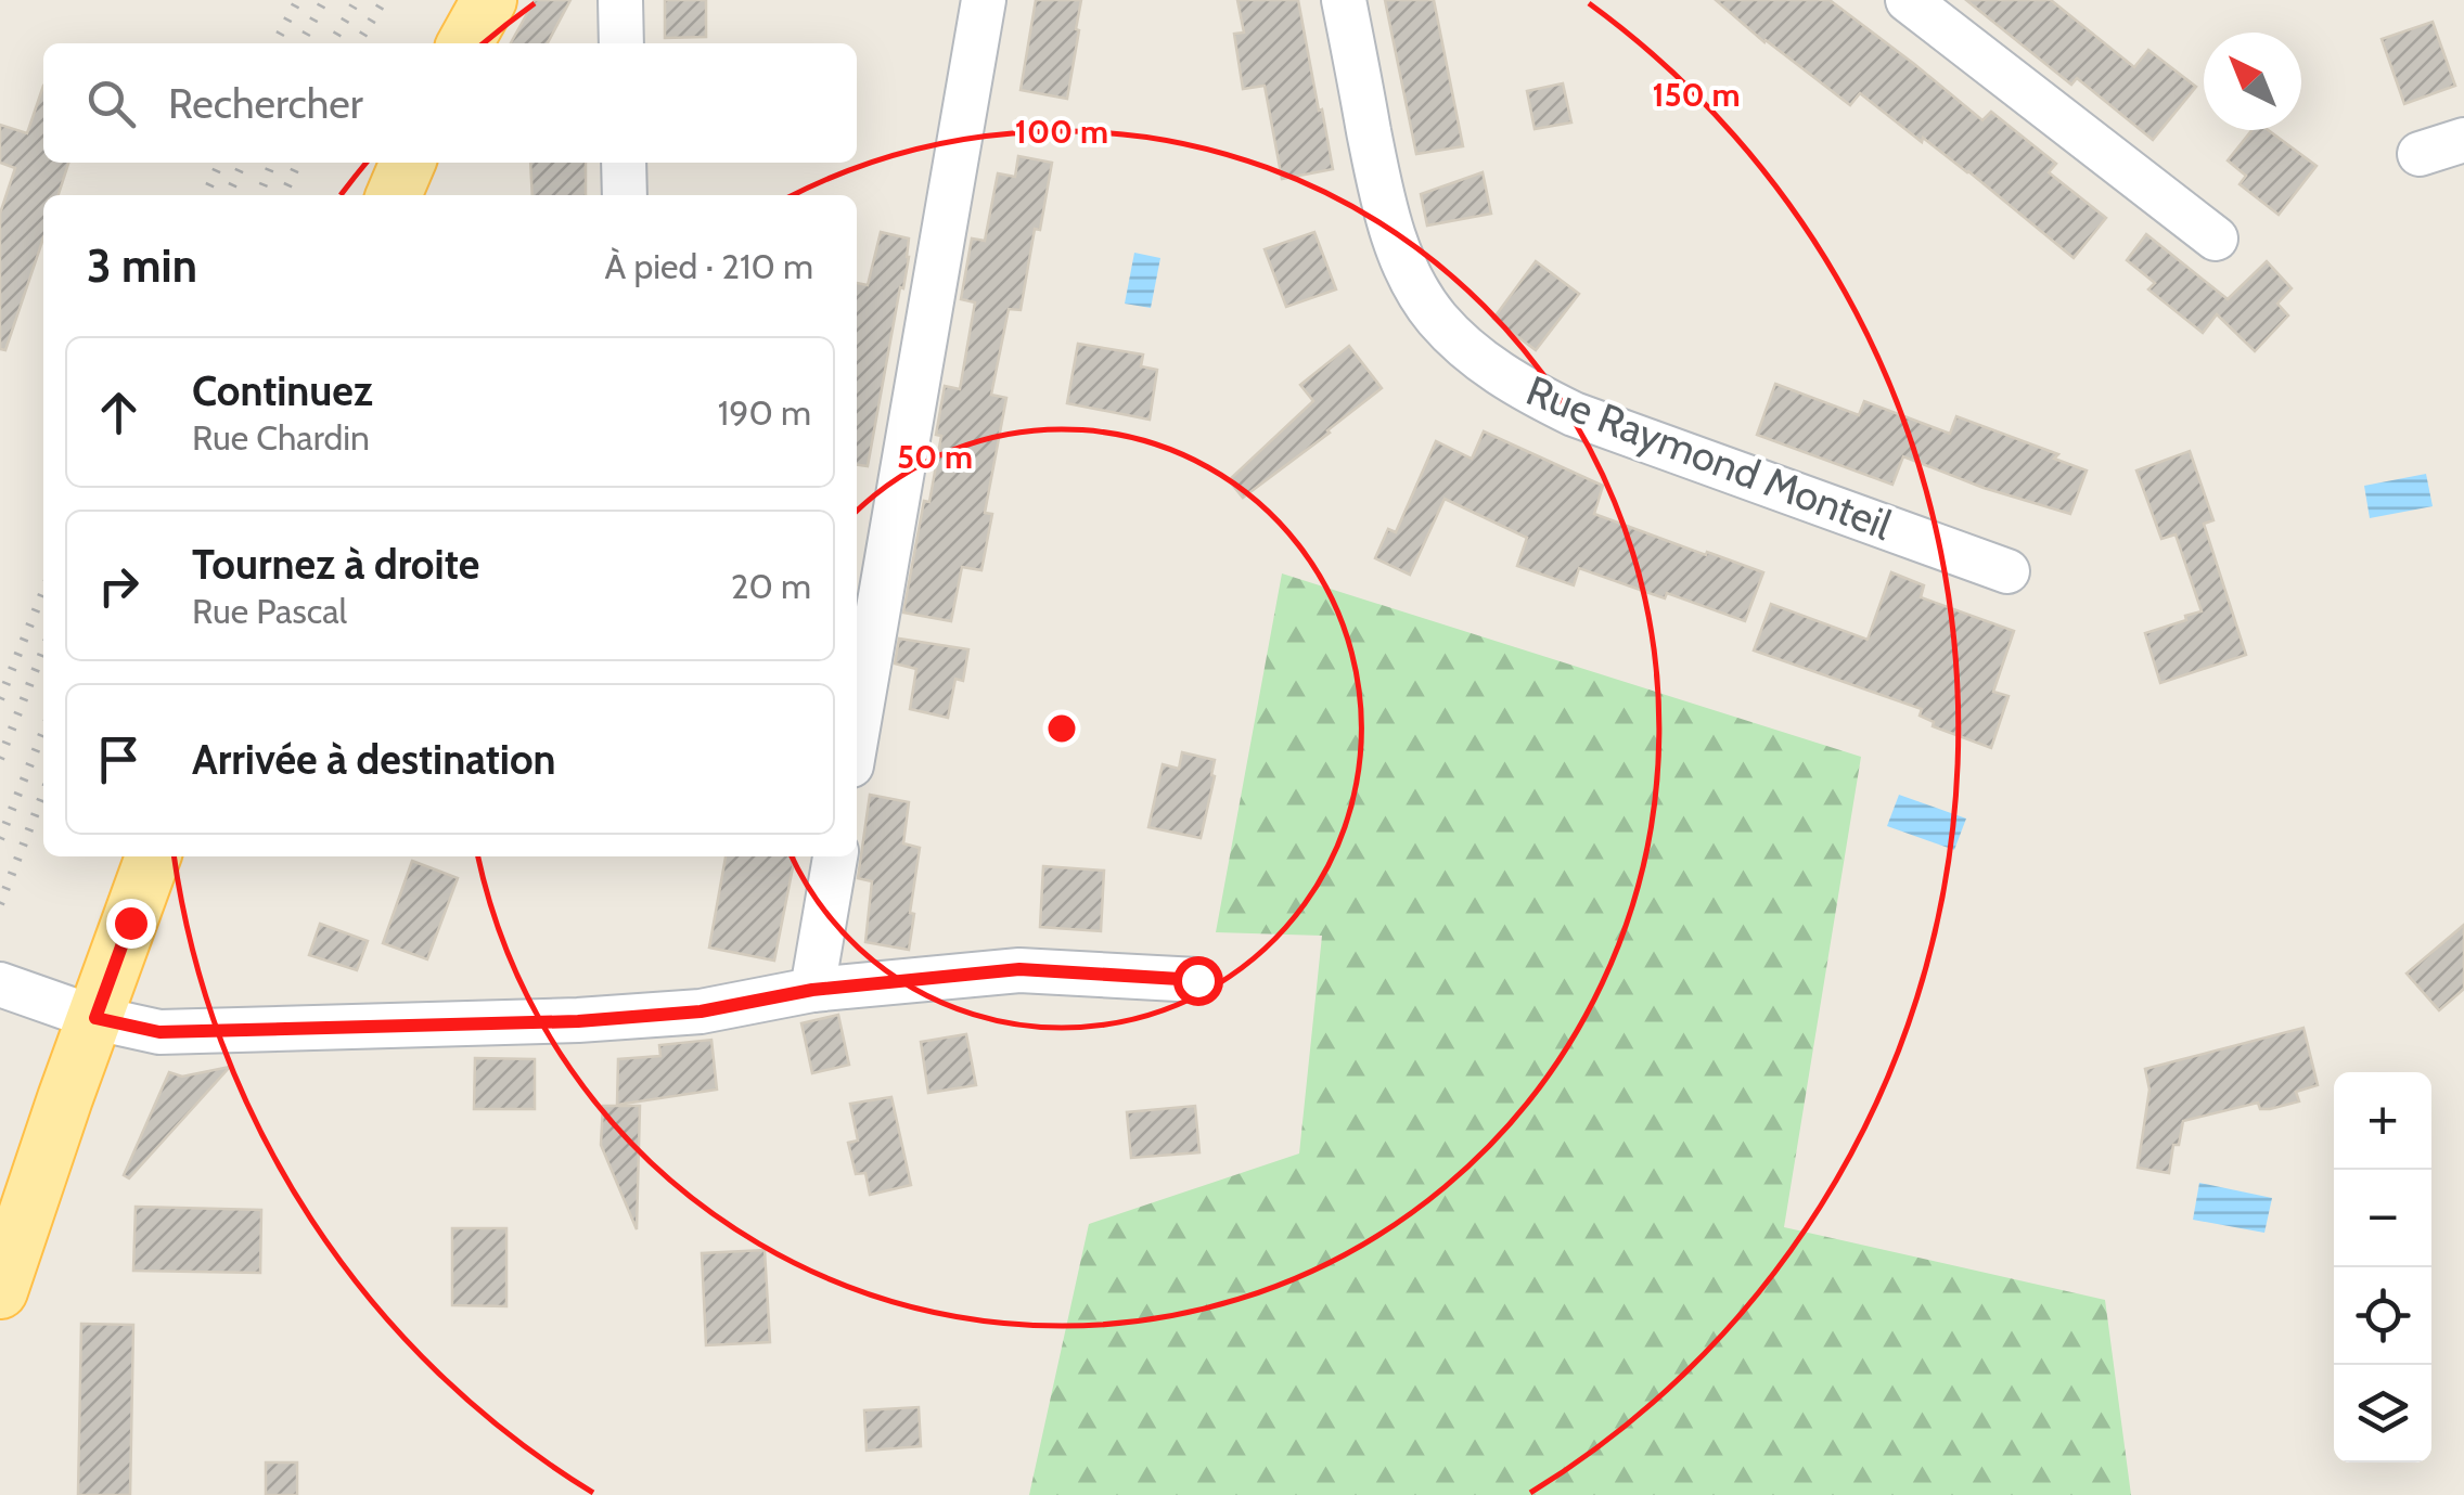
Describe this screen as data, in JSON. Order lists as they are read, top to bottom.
{
  "streets": {
    "street": ["Rue Raymond Monteil"]
  },
  "north": "top left",
  "page": {
    "search": "Rechercher",
    "heading": ["3 min", "À pied · 210 m"],
    "list": [
      ["Continuez", "Rue Chardin", "190 m"],
      ["Tournez à droite", "Rue Pascal", "20 m"],
      "Arrivée à destination"
    ],
    "map_buttons": ["+", "−"]
  },
  "rings": ["150 m", "100 m", "50 m"]
}
